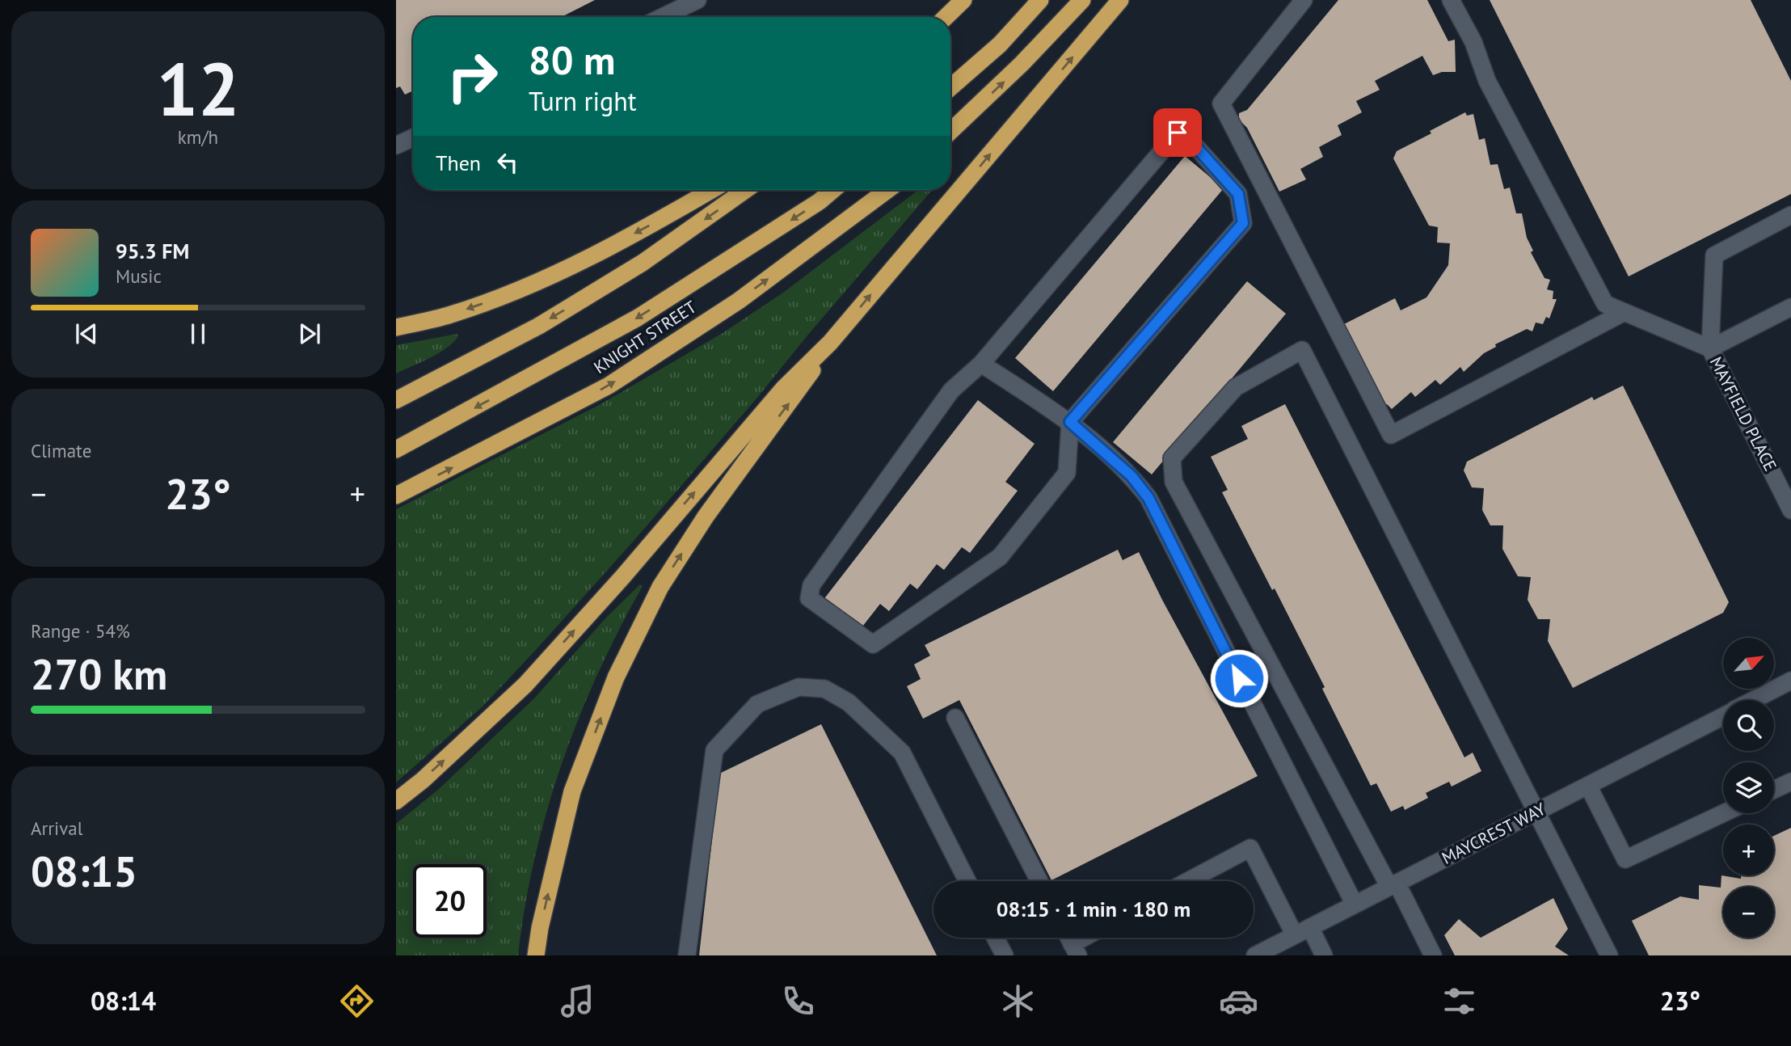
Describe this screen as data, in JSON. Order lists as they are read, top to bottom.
{
  "streets": {
    "highway": ["KNIGHT STREET"],
    "street": ["MAYFIELD PLACE", "MAYCREST WAY"]
  },
  "north": "top right",
  "page": {
    "tile": [
      ["12", "km/h"],
      "Climate",
      ["Range · 54%", "270 km"],
      ["Arrival", "08:15"]
    ],
    "turn": ["80 m", "Turn right"],
    "then": "Then",
    "song": ["95.3 FM", "Music"],
    "heat": ["−", "23°", "+"],
    "map_buttons": ["+", "−"],
    "limit": "20",
    "trip": "08:15 · 1 min · 180 m",
    "tabs": ["08:14", "23°"]
  }
}
